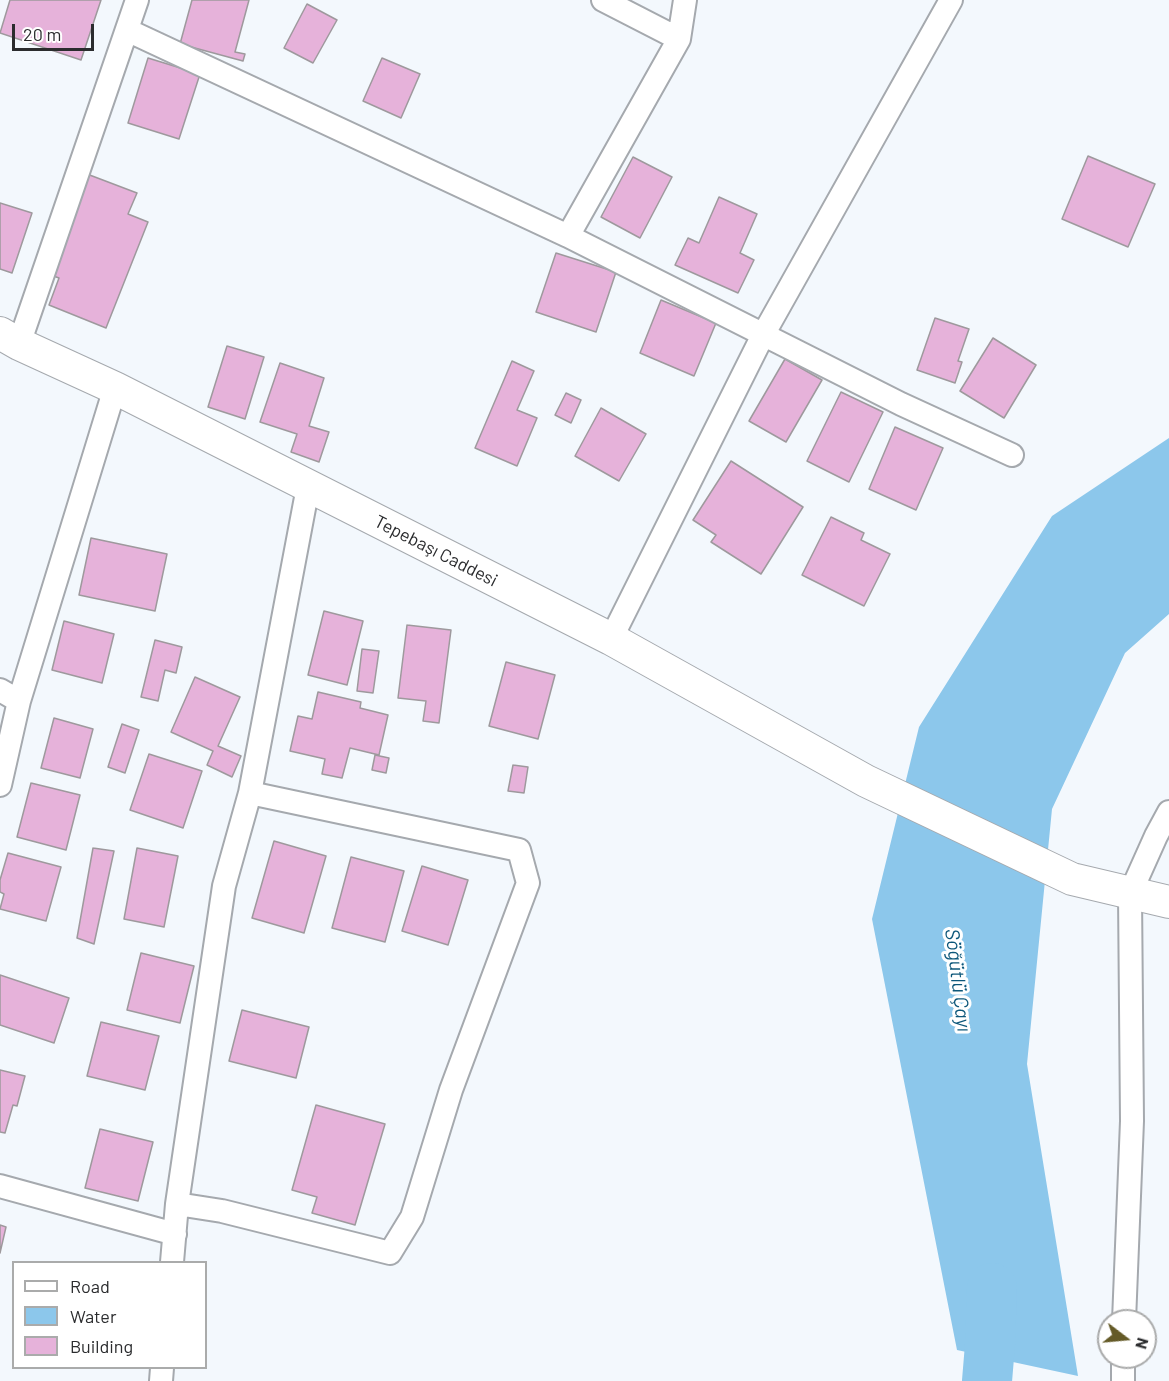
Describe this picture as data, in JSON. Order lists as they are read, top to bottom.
{
  "streets": {
    "main road": ["Tepebaşı Caddesi"]
  },
  "water": ["Söğütlü Çayı"],
  "legend": ["Road", "Water", "Building"],
  "scale_bar": "20 m",
  "north": "right"
}
